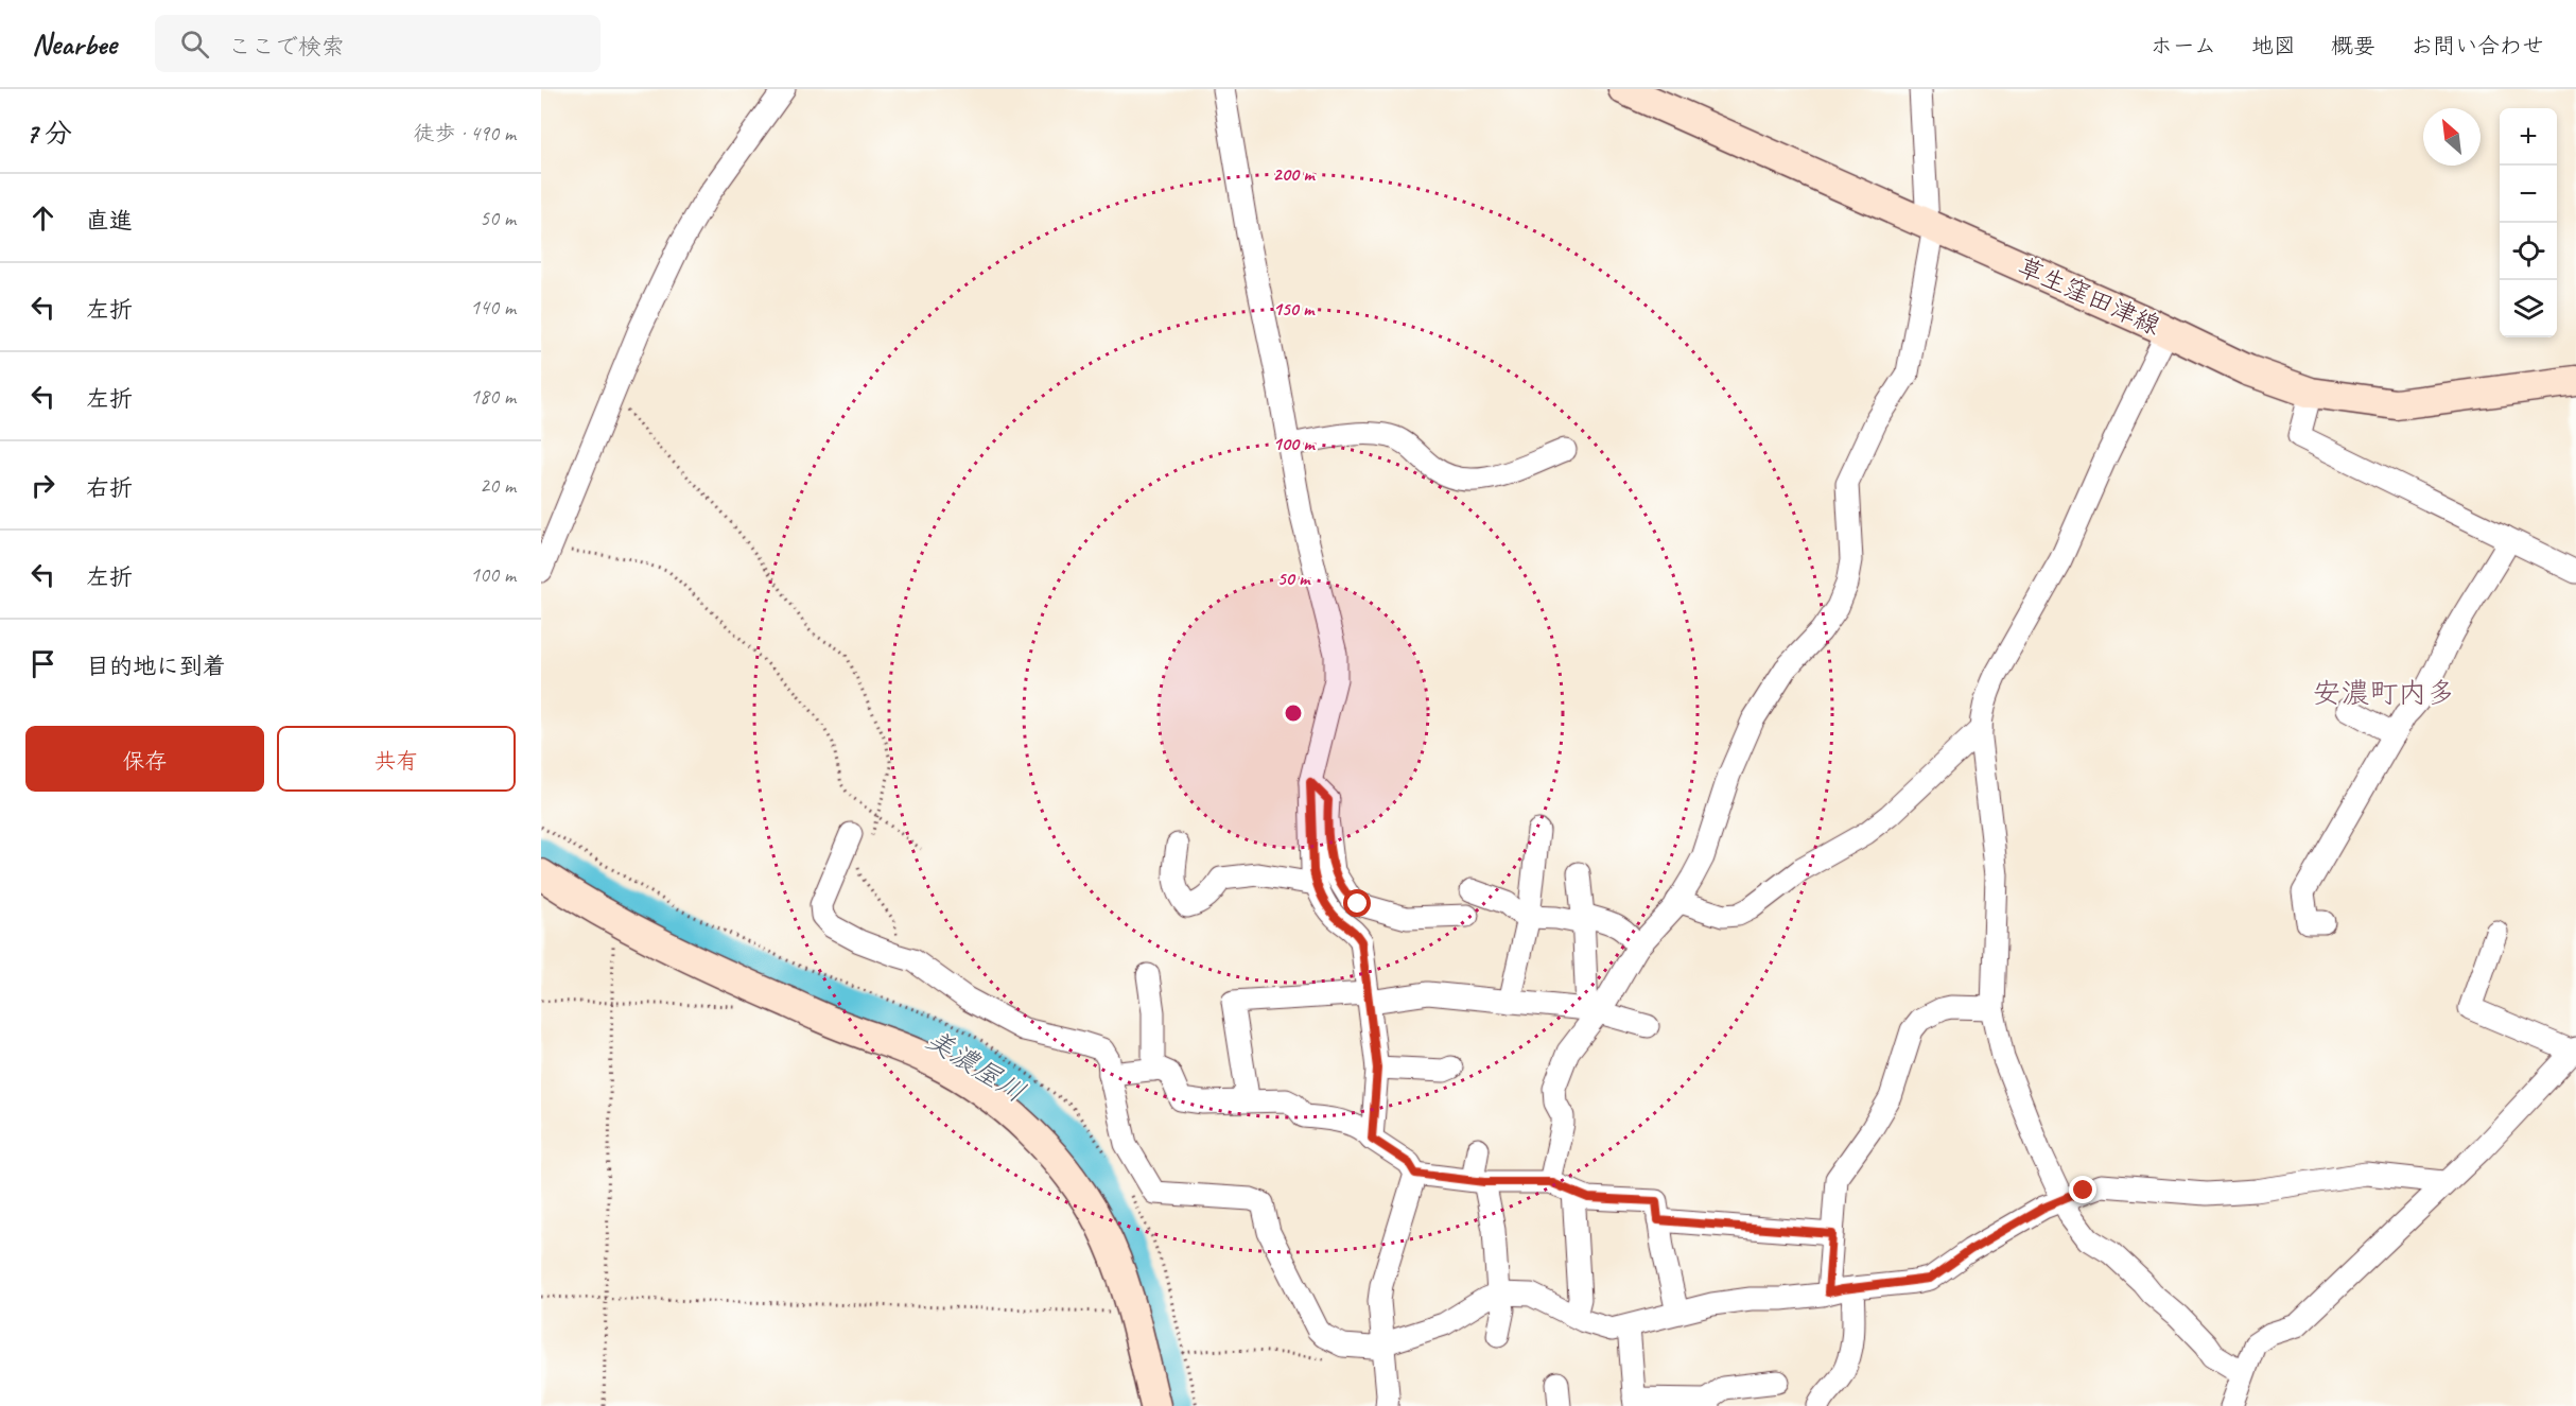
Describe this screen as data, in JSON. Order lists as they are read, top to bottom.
{
  "streets": {
    "main road": ["草生窪田津線"]
  },
  "districts": ["安濃町内多"],
  "water": ["美濃屋川"],
  "north": "top left",
  "page": {
    "header": "Nearbee",
    "search": "ここで検索",
    "nav": [
      "ホーム",
      "地図",
      "概要",
      "お問い合わせ"
    ],
    "heading": ["7 分", "徒歩 · 490 m"],
    "map_buttons": ["+", "−"],
    "list": [
      ["直進", "50 m"],
      ["左折", "140 m"],
      ["左折", "180 m"],
      ["右折", "20 m"],
      ["左折", "100 m"],
      "目的地に到着"
    ],
    "buttons": ["保存", "共有"]
  },
  "rings": [
    "200 m",
    "150 m",
    "100 m",
    "50 m"
  ]
}
